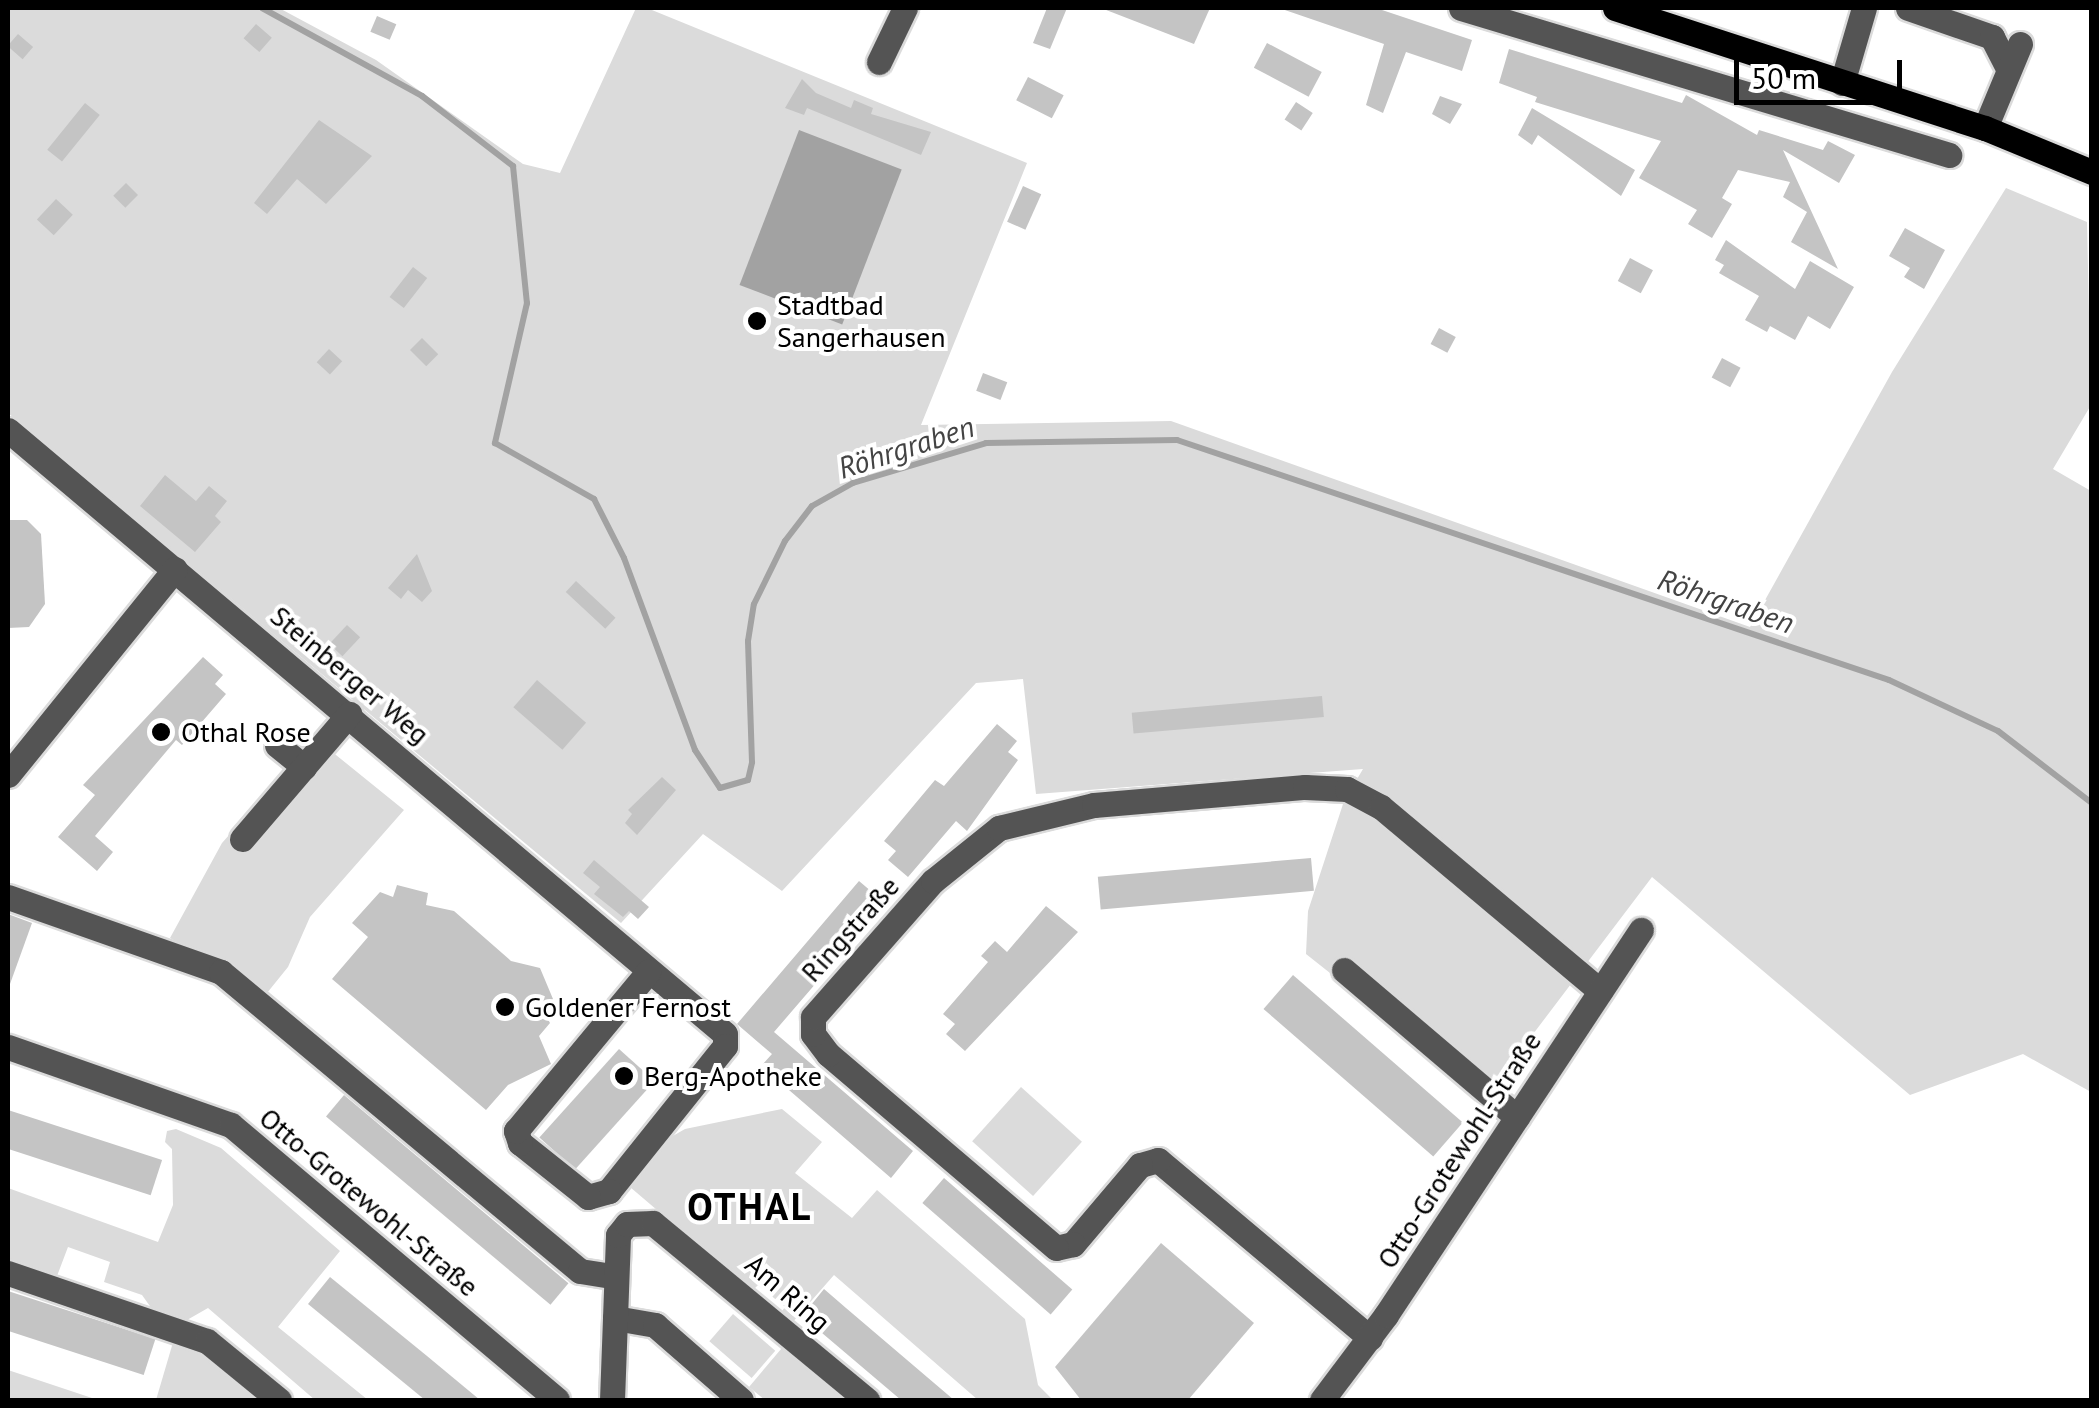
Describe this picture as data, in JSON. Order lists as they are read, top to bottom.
{
  "streets": {
    "street": [
      "Steinberger Weg",
      "Ringstraße",
      "Otto-Grotewohl-Straße",
      "Am Ring"
    ]
  },
  "crossings": [
    ["Ringstraße", "Otto-Grotewohl-Straße"]
  ],
  "districts": ["OTHAL"],
  "water": ["Röhrgraben"],
  "places": [
    "Stadtbad Sangerhausen",
    "Othal Rose",
    "Goldener Fernost",
    "Berg-Apotheke"
  ],
  "scale_bar": "50 m"
}
